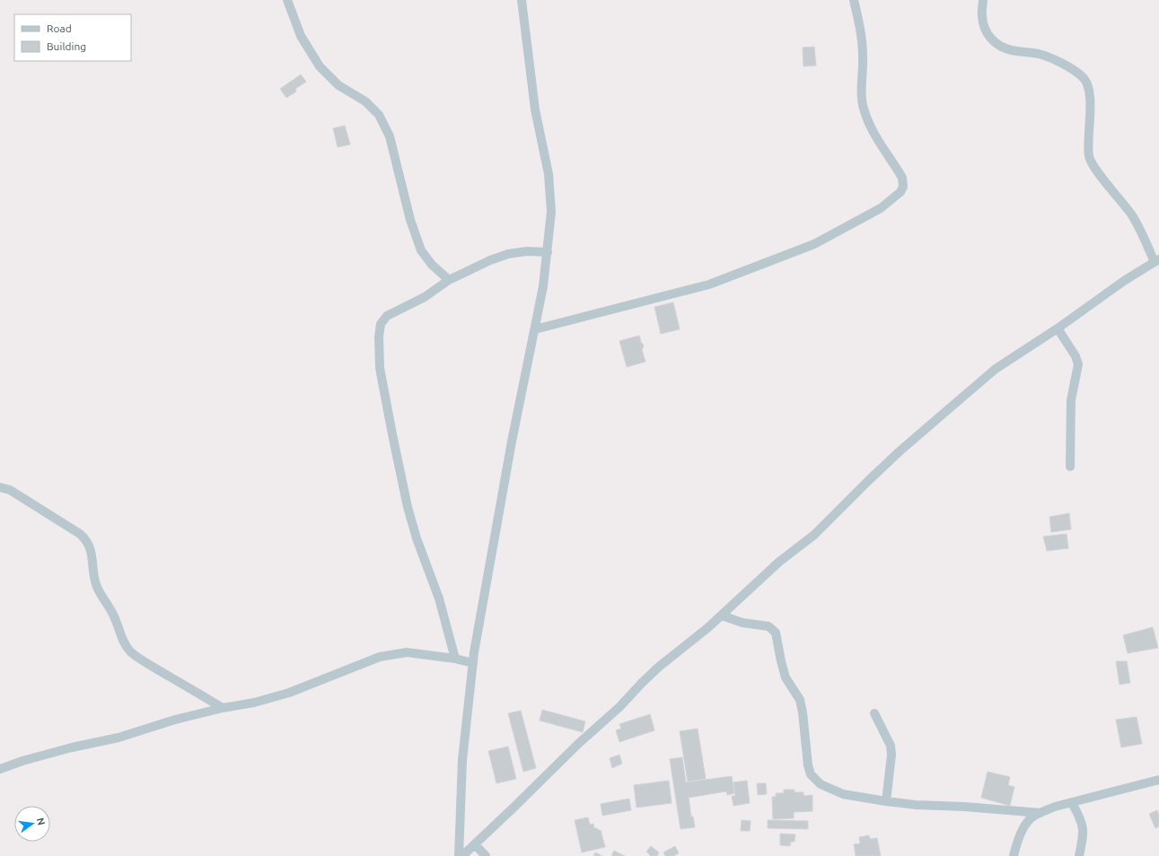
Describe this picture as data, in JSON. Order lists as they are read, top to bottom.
{
  "legend": ["Road", "Building"],
  "north": "right"
}
